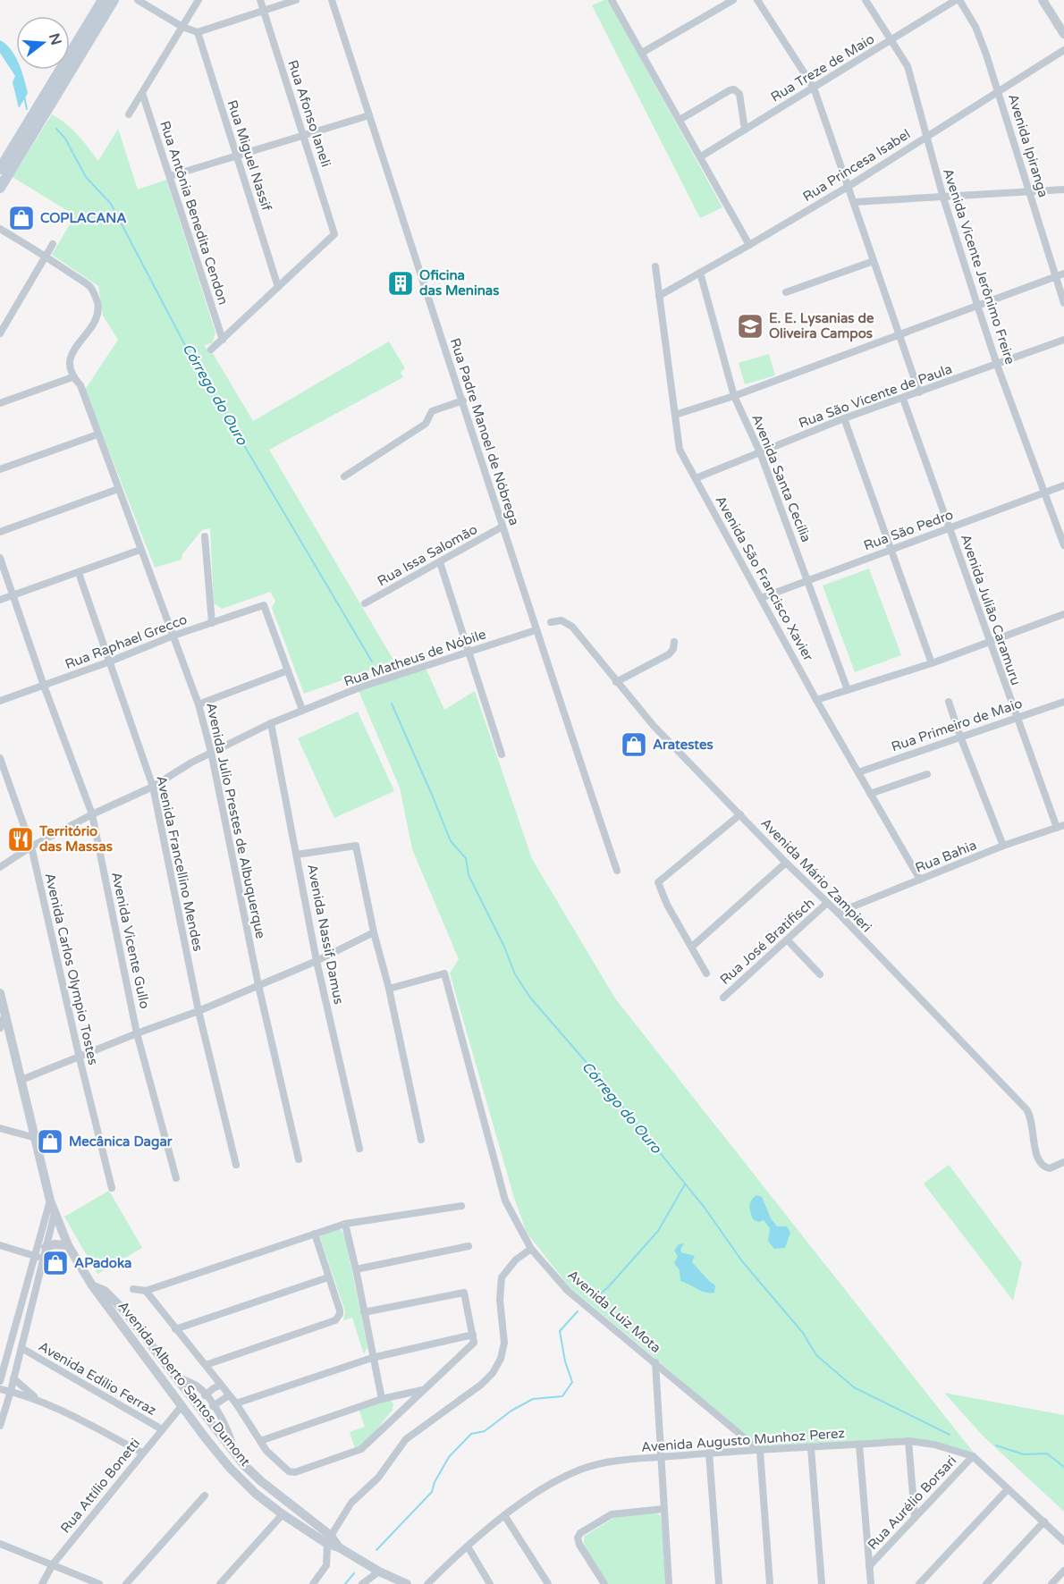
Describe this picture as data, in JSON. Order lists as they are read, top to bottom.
{
  "streets": {
    "street": [
      "Rua Treze de Maio",
      "Rua Afonso Ianeli",
      "Avenida Ipiranga",
      "Rua Miguel Nassif",
      "Rua Princesa Isabel",
      "Rua Antônia Benedita Cendon",
      "Avenida Vicente Jerônimo Freire",
      "Rua São Vicente de Paula",
      "Rua Padre Manoel de Nóbrega",
      "Avenida Santa Cecília",
      "Rua São Pedro",
      "Rua Issa Salomão",
      "Avenida São Francisco Xavier",
      "Avenida Julião Caramuru",
      "Rua Raphael Grecco",
      "Rua Matheus de Nóbile",
      "Rua Primeiro de Maio",
      "Avenida Julio Prestes de Albuquerque",
      "Rua Bahia",
      "Avenida Francellino Mendes",
      "Avenida Mário Zampieri",
      "Avenida Nassif Damus",
      "Avenida Vicente Gullo",
      "Rua José Bratifisch",
      "Avenida Carlos Olympio Tostes",
      "Avenida Luiz Mota",
      "Avenida Edílio Ferraz",
      "Avenida Alberto Santos Dumont",
      "Avenida Augusto Munhoz Perez",
      "Rua Attílio Bonetti",
      "Rua Aurélio Borsari"
    ]
  },
  "crossings": [
    ["Rua Treze de Maio", "Avenida Ipiranga"],
    ["Rua Treze de Maio", "Avenida Vicente Jerônimo Freire"],
    ["Rua Afonso Ianeli", "Rua Miguel Nassif"],
    ["Avenida Ipiranga", "Rua Princesa Isabel"],
    ["Rua Princesa Isabel", "Avenida Vicente Jerônimo Freire"],
    ["Rua Princesa Isabel", "Avenida Santa Cecília"],
    ["Rua Princesa Isabel", "Avenida São Francisco Xavier"],
    ["Avenida Vicente Jerônimo Freire", "Rua São Vicente de Paula"],
    ["Avenida Vicente Jerônimo Freire", "Rua São Pedro"],
    ["Rua São Vicente de Paula", "Avenida Santa Cecília"],
    ["Rua São Vicente de Paula", "Avenida São Francisco Xavier"],
    ["Rua São Vicente de Paula", "Avenida Julião Caramuru"],
    ["Rua Padre Manoel de Nóbrega", "Rua Issa Salomão"],
    ["Rua Padre Manoel de Nóbrega", "Rua Matheus de Nóbile"],
    ["Avenida Santa Cecília", "Rua São Pedro"],
    ["Rua São Pedro", "Avenida São Francisco Xavier"],
    ["Rua São Pedro", "Avenida Julião Caramuru"],
    ["Avenida São Francisco Xavier", "Rua Primeiro de Maio"],
    ["Avenida São Francisco Xavier", "Rua Bahia"],
    ["Avenida Julião Caramuru", "Rua Primeiro de Maio"],
    ["Avenida Julião Caramuru", "Rua Bahia"],
    ["Rua Raphael Grecco", "Avenida Julio Prestes de Albuquerque"],
    ["Rua Raphael Grecco", "Avenida Francellino Mendes"],
    ["Rua Raphael Grecco", "Avenida Vicente Gullo"],
    ["Rua Matheus de Nóbile", "Avenida Julio Prestes de Albuquerque"],
    ["Rua Matheus de Nóbile", "Avenida Francellino Mendes"],
    ["Rua Matheus de Nóbile", "Avenida Nassif Damus"],
    ["Rua Matheus de Nóbile", "Avenida Vicente Gullo"],
    ["Rua Matheus de Nóbile", "Avenida Carlos Olympio Tostes"],
    ["Rua Bahia", "Avenida Mário Zampieri"],
    ["Avenida Mário Zampieri", "Rua José Bratifisch"],
    ["Avenida Luiz Mota", "Avenida Augusto Munhoz Perez"],
    ["Avenida Edílio Ferraz", "Rua Attílio Bonetti"],
    ["Avenida Alberto Santos Dumont", "Rua Attílio Bonetti"],
    ["Avenida Augusto Munhoz Perez", "Rua Aurélio Borsari"]
  ],
  "water": ["Córrego do Ouro"],
  "places": {
    "shop": [
      "COPLACANA",
      "Aratestes",
      "Mecânica Dagar",
      "APadoka"
    ],
    "building": ["Oficina das Meninas"],
    "school or university": ["E. E. Lysanias de Oliveira Campos"],
    "restaurant": ["Território das Massas"]
  },
  "north": "right"
}
